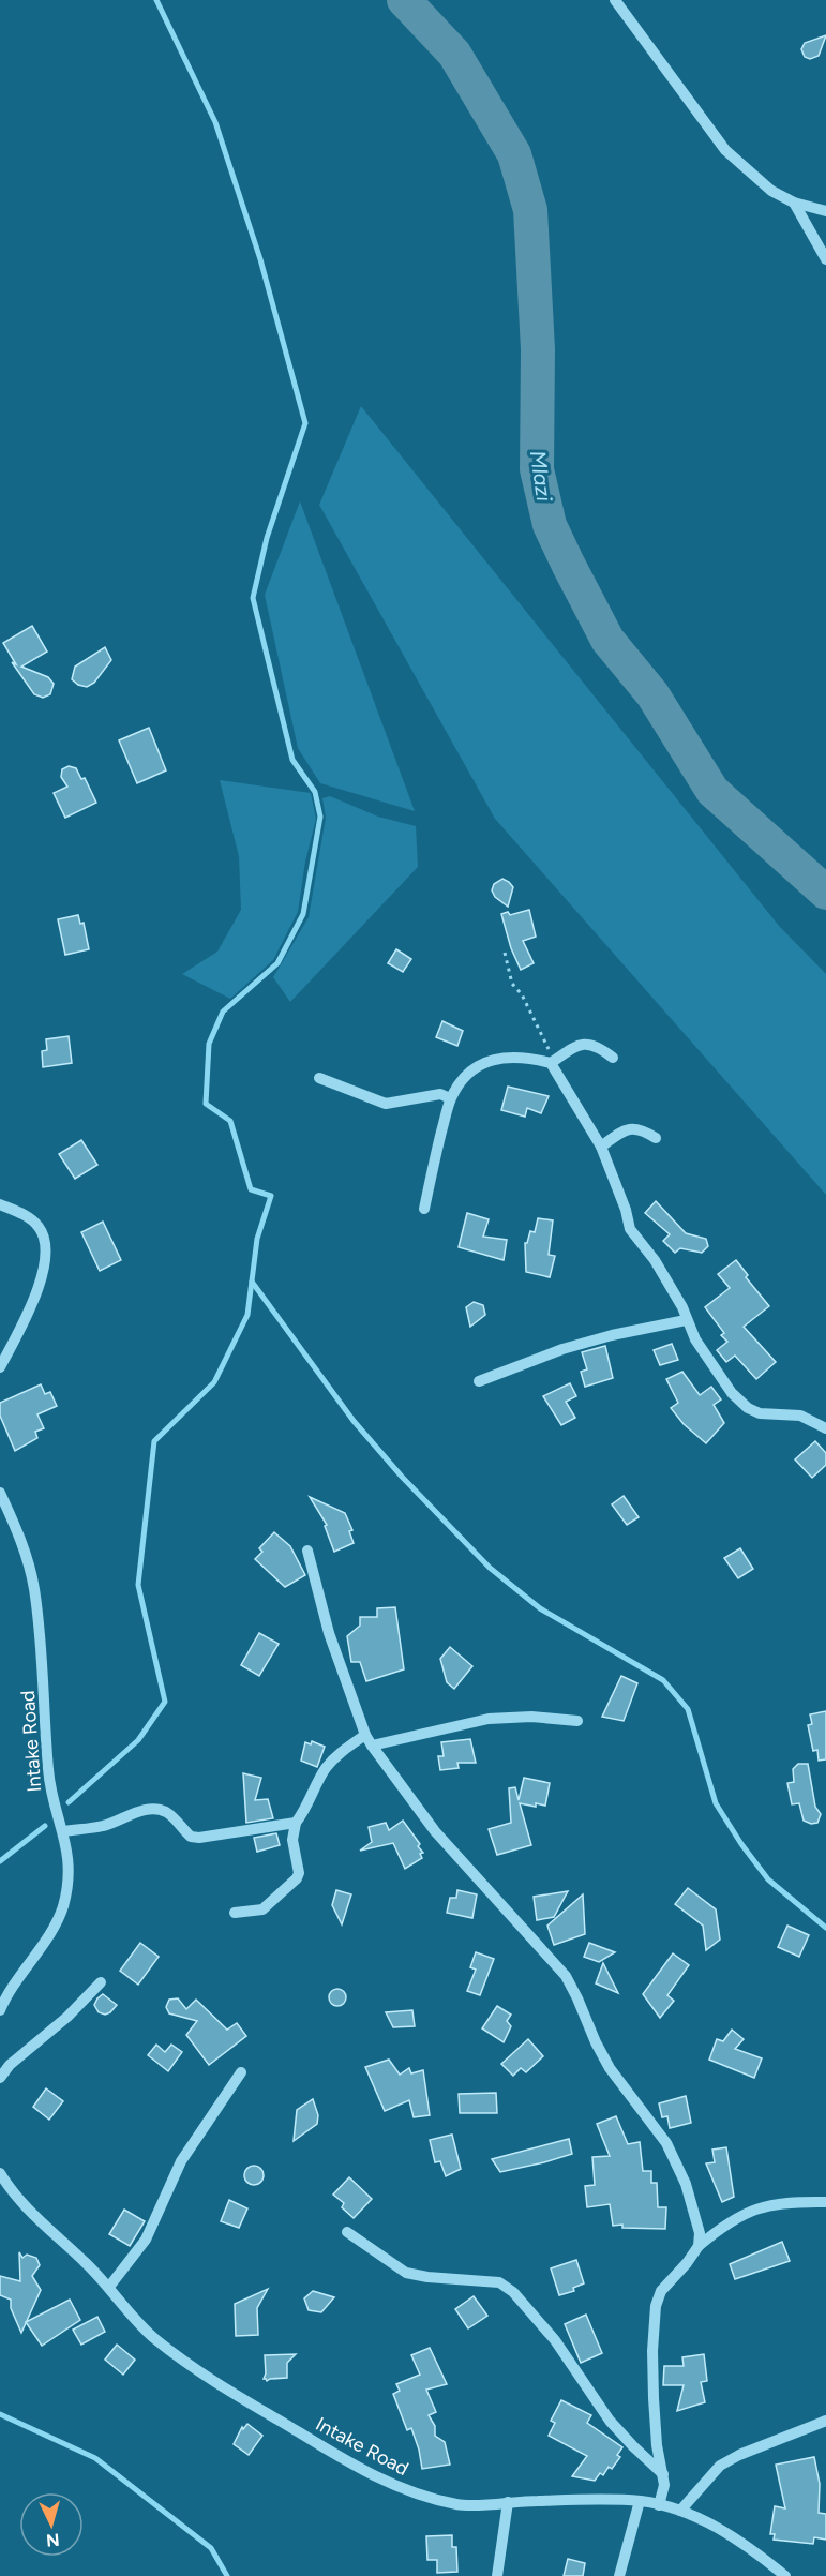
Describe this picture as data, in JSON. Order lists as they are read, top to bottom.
{
  "streets": {
    "street": ["Intake Road"]
  },
  "water": ["Mlazi"],
  "north": "bottom"
}
